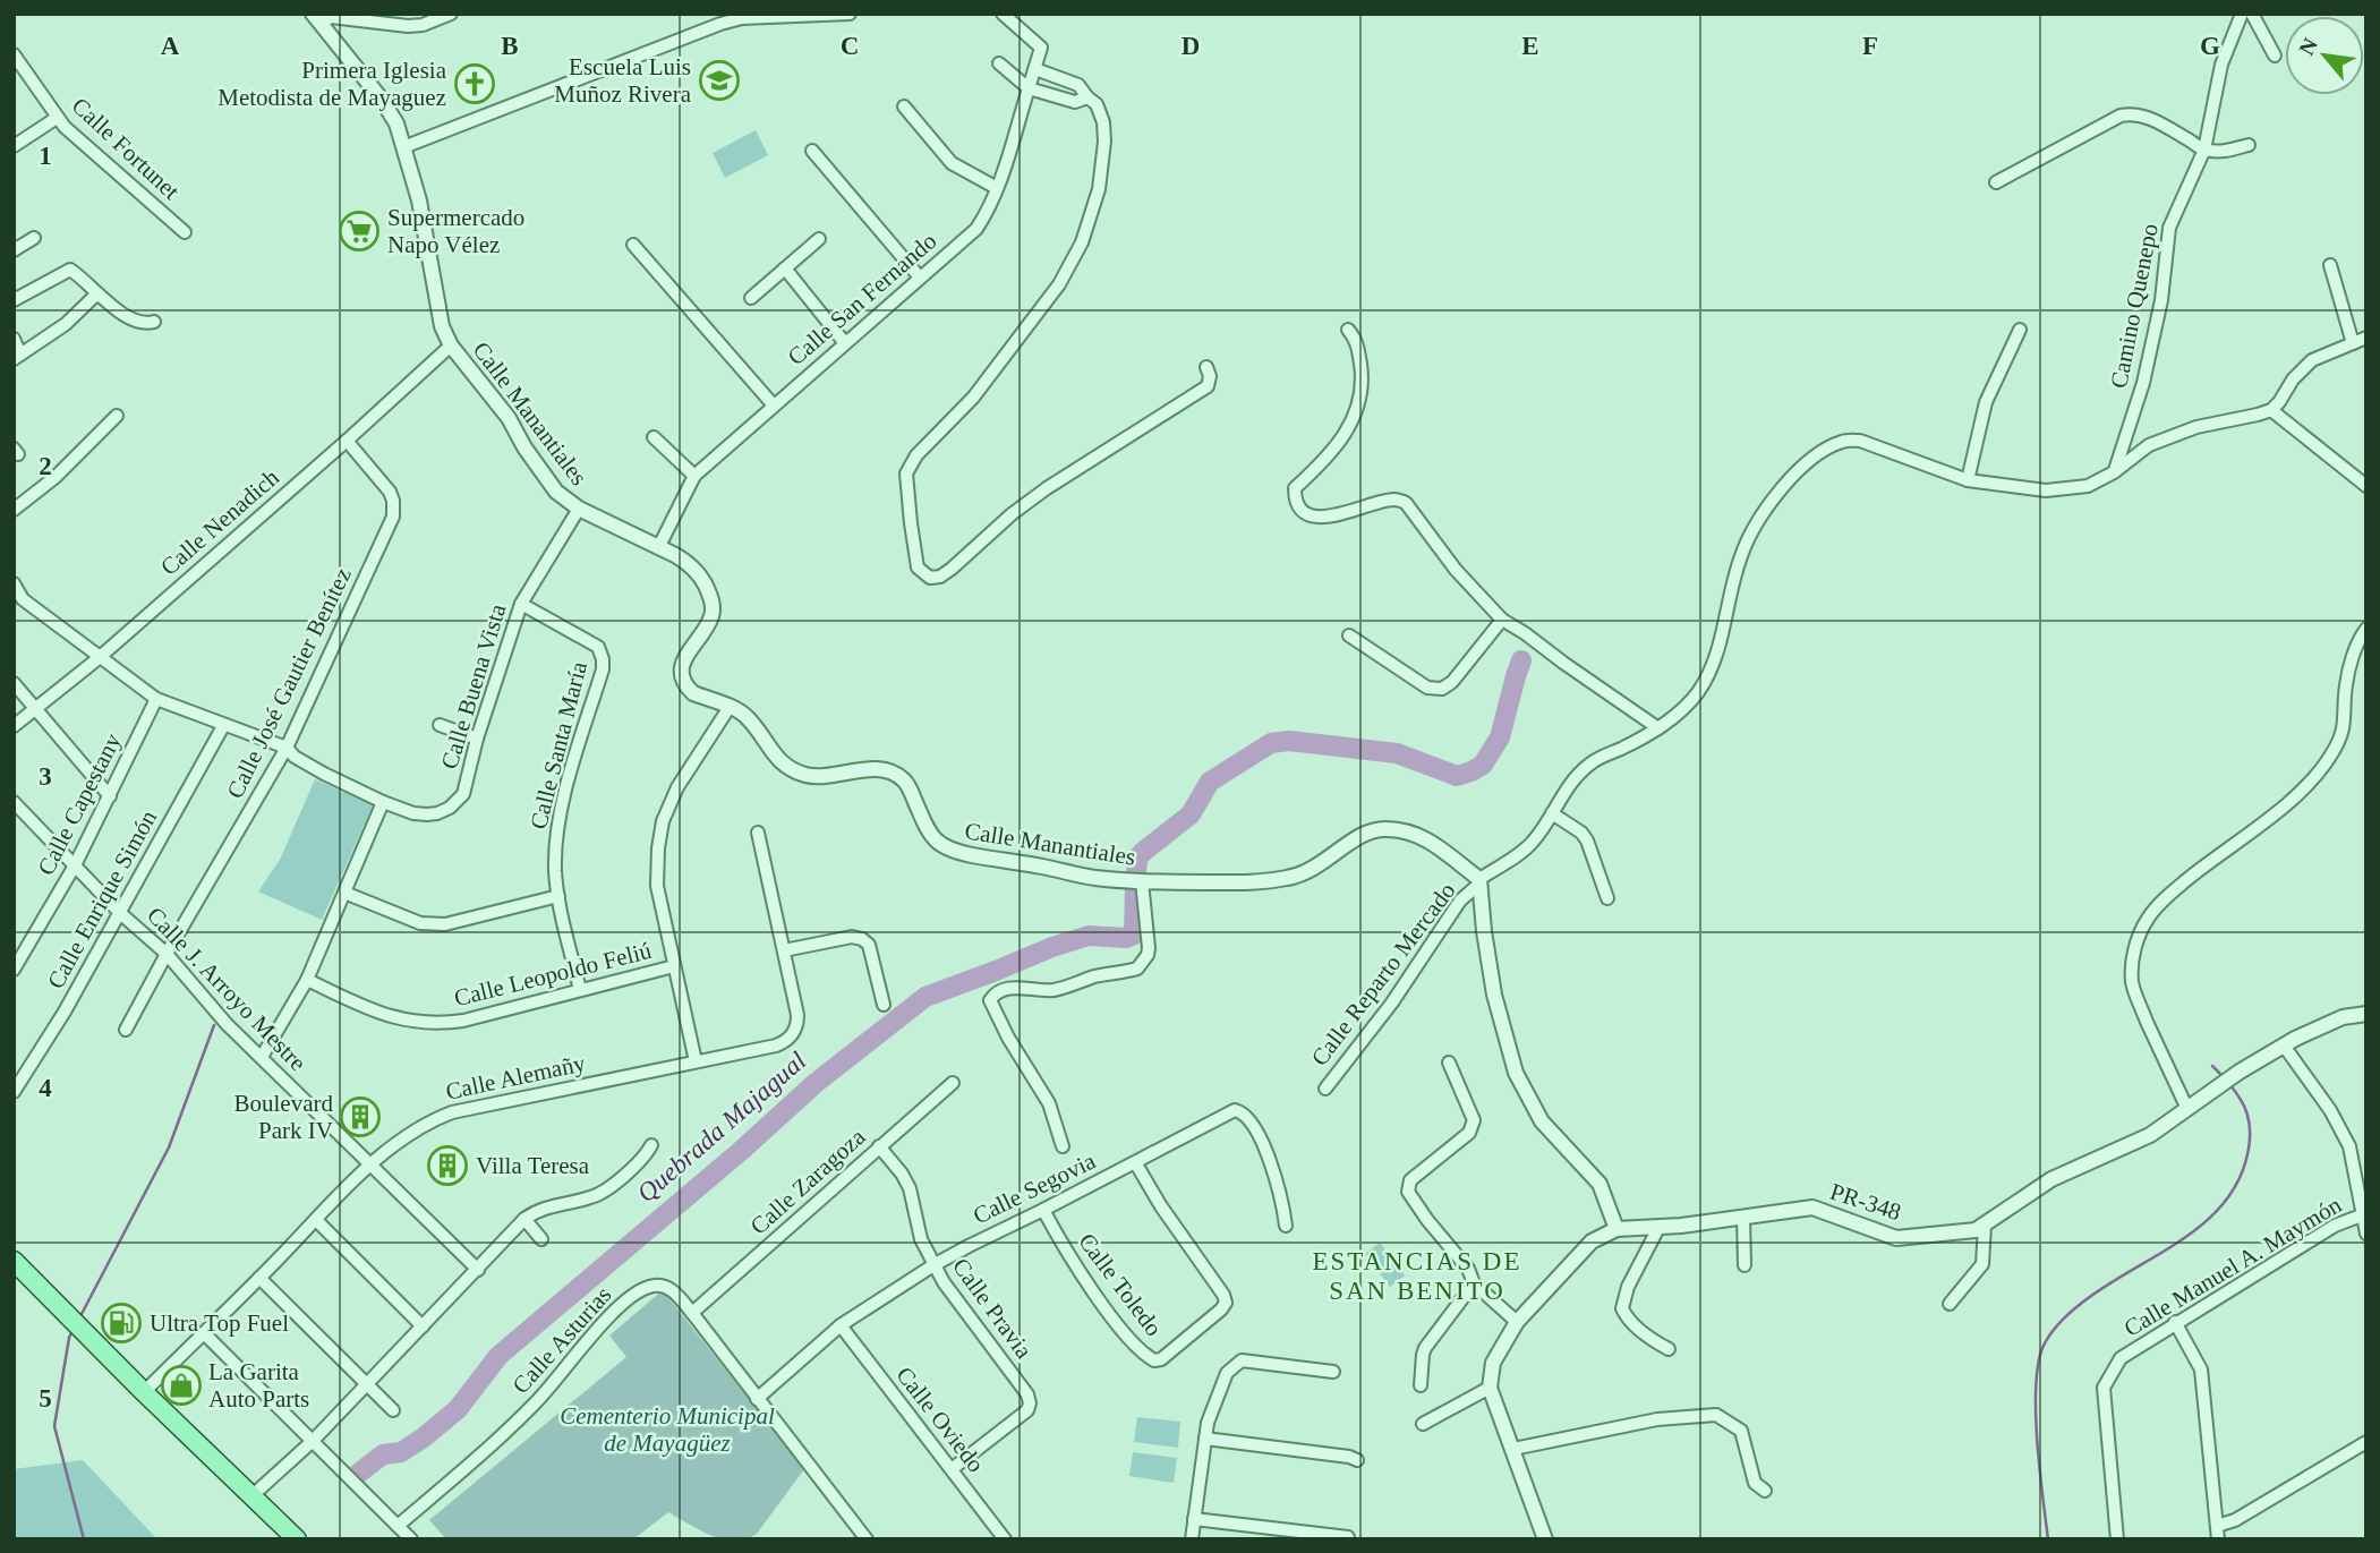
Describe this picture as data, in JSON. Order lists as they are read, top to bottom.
{
  "streets": {
    "street": [
      "Calle Fortunet",
      "Calle San Fernando",
      "Camino Quenepo",
      "Calle Manantiales",
      "Calle Nenadich",
      "Calle José Gautier Benítez",
      "Calle Buena Vista",
      "Calle Santa María",
      "Calle Capestany",
      "Calle Enrique Simón",
      "Calle Leopoldo Feliú",
      "Calle Reparto Mercado",
      "Calle J. Arroyo Mestre",
      "Calle Alemañy",
      "Calle Zaragoza",
      "Calle Segovia",
      "PR-348",
      "Calle Manuel A. Maymón",
      "Calle Toledo",
      "Calle Pravia",
      "Calle Asturias",
      "Calle Oviedo"
    ]
  },
  "crossings": [
    ["Calle San Fernando", "Calle Manantiales"],
    ["Camino Quenepo", "Calle Reparto Mercado"],
    ["Calle Manantiales", "Calle Nenadich"],
    ["Calle Manantiales", "Calle Buena Vista"],
    ["Calle Manantiales", "Calle Reparto Mercado"],
    ["Calle Nenadich", "Calle José Gautier Benítez"],
    ["Calle Nenadich", "Calle Buena Vista"],
    ["Calle José Gautier Benítez", "Calle Buena Vista"],
    ["Calle José Gautier Benítez", "Calle J. Arroyo Mestre"],
    ["Calle Buena Vista", "Calle Santa María"],
    ["Calle Buena Vista", "Calle Capestany"],
    ["Calle Buena Vista", "Calle Enrique Simón"],
    ["Calle Santa María", "Calle Leopoldo Feliú"],
    ["Calle Capestany", "Calle J. Arroyo Mestre"],
    ["Calle Enrique Simón", "Calle J. Arroyo Mestre"],
    ["Calle J. Arroyo Mestre", "Calle Alemañy"],
    ["Calle Zaragoza", "Calle Pravia"],
    ["Calle Zaragoza", "Calle Asturias"],
    ["Calle Segovia", "Calle Toledo"],
    ["Calle Segovia", "Calle Pravia"],
    ["Calle Segovia", "Calle Asturias"],
    ["Calle Segovia", "Calle Oviedo"],
    ["Calle Pravia", "Calle Oviedo"]
  ],
  "districts": ["ESTANCIAS DE SAN BENITO"],
  "water": ["Quebrada Majagual"],
  "parks": ["Cementerio Municipal de Mayagüez"],
  "places": {
    "school or university": ["Escuela Luis Muñoz Rivera"],
    "church": ["Primera Iglesia Metodista de Mayaguez"],
    "supermarket": ["Supermercado Napo Vélez"],
    "building": ["Boulevard Park IV", "Villa Teresa"],
    "fuel station": ["Ultra Top Fuel"],
    "shop": ["La Garita Auto Parts"]
  },
  "north": "top left",
  "grid": {
    "columns": [
      "A",
      "B",
      "C",
      "D",
      "E",
      "F",
      "G"
    ],
    "rows": [
      "1",
      "2",
      "3",
      "4",
      "5"
    ]
  }
}
